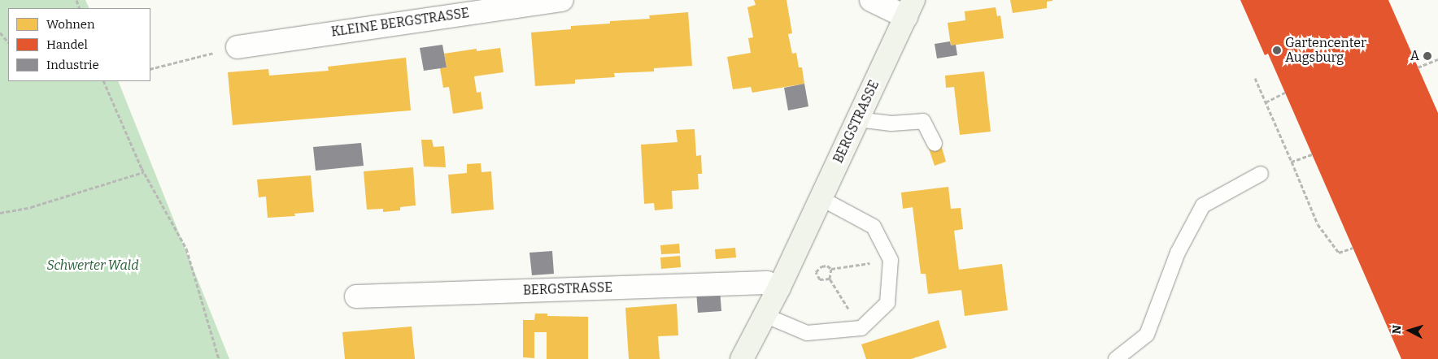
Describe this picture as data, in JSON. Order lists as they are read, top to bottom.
{
  "streets": {
    "main road": ["BERGSTRASSE"],
    "street": ["KLEINE BERGSTRASSE"]
  },
  "parks": ["Schwerter Wald"],
  "places": ["Gartencenter Augsburg", "A"],
  "legend": ["Wohnen", "Handel", "Industrie"],
  "north": "left"
}
